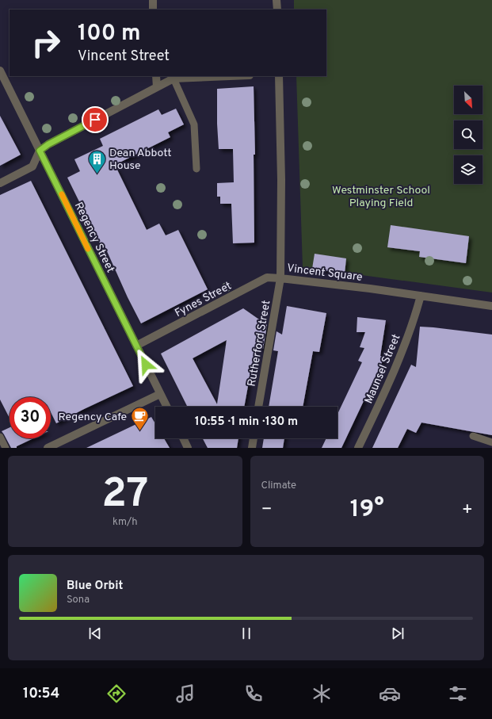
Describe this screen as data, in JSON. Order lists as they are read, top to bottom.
{
  "streets": {
    "street": [
      "Regency Street",
      "Vincent Square",
      "Fynes Street",
      "Rutherford Street",
      "Maunsel Street"
    ]
  },
  "crossings": [
    ["Regency Street", "Fynes Street"],
    ["Vincent Square", "Fynes Street"],
    ["Vincent Square", "Rutherford Street"],
    ["Vincent Square", "Maunsel Street"],
    ["Fynes Street", "Rutherford Street"]
  ],
  "parks": ["Westminster School Playing Field"],
  "places": {
    "building": ["Dean Abbott House"],
    "cafe": ["Regency Cafe"]
  },
  "north": "bottom right",
  "page": {
    "turn": ["100 m", "Vincent Street"],
    "limit": "30",
    "trip": "10:55 · 1 min · 130 m",
    "tile": [
      ["27", "km/h"],
      "Climate"
    ],
    "heat": ["−", "19°", "+"],
    "song": ["Blue Orbit", "Sona"],
    "tabs": "10:54"
  }
}
